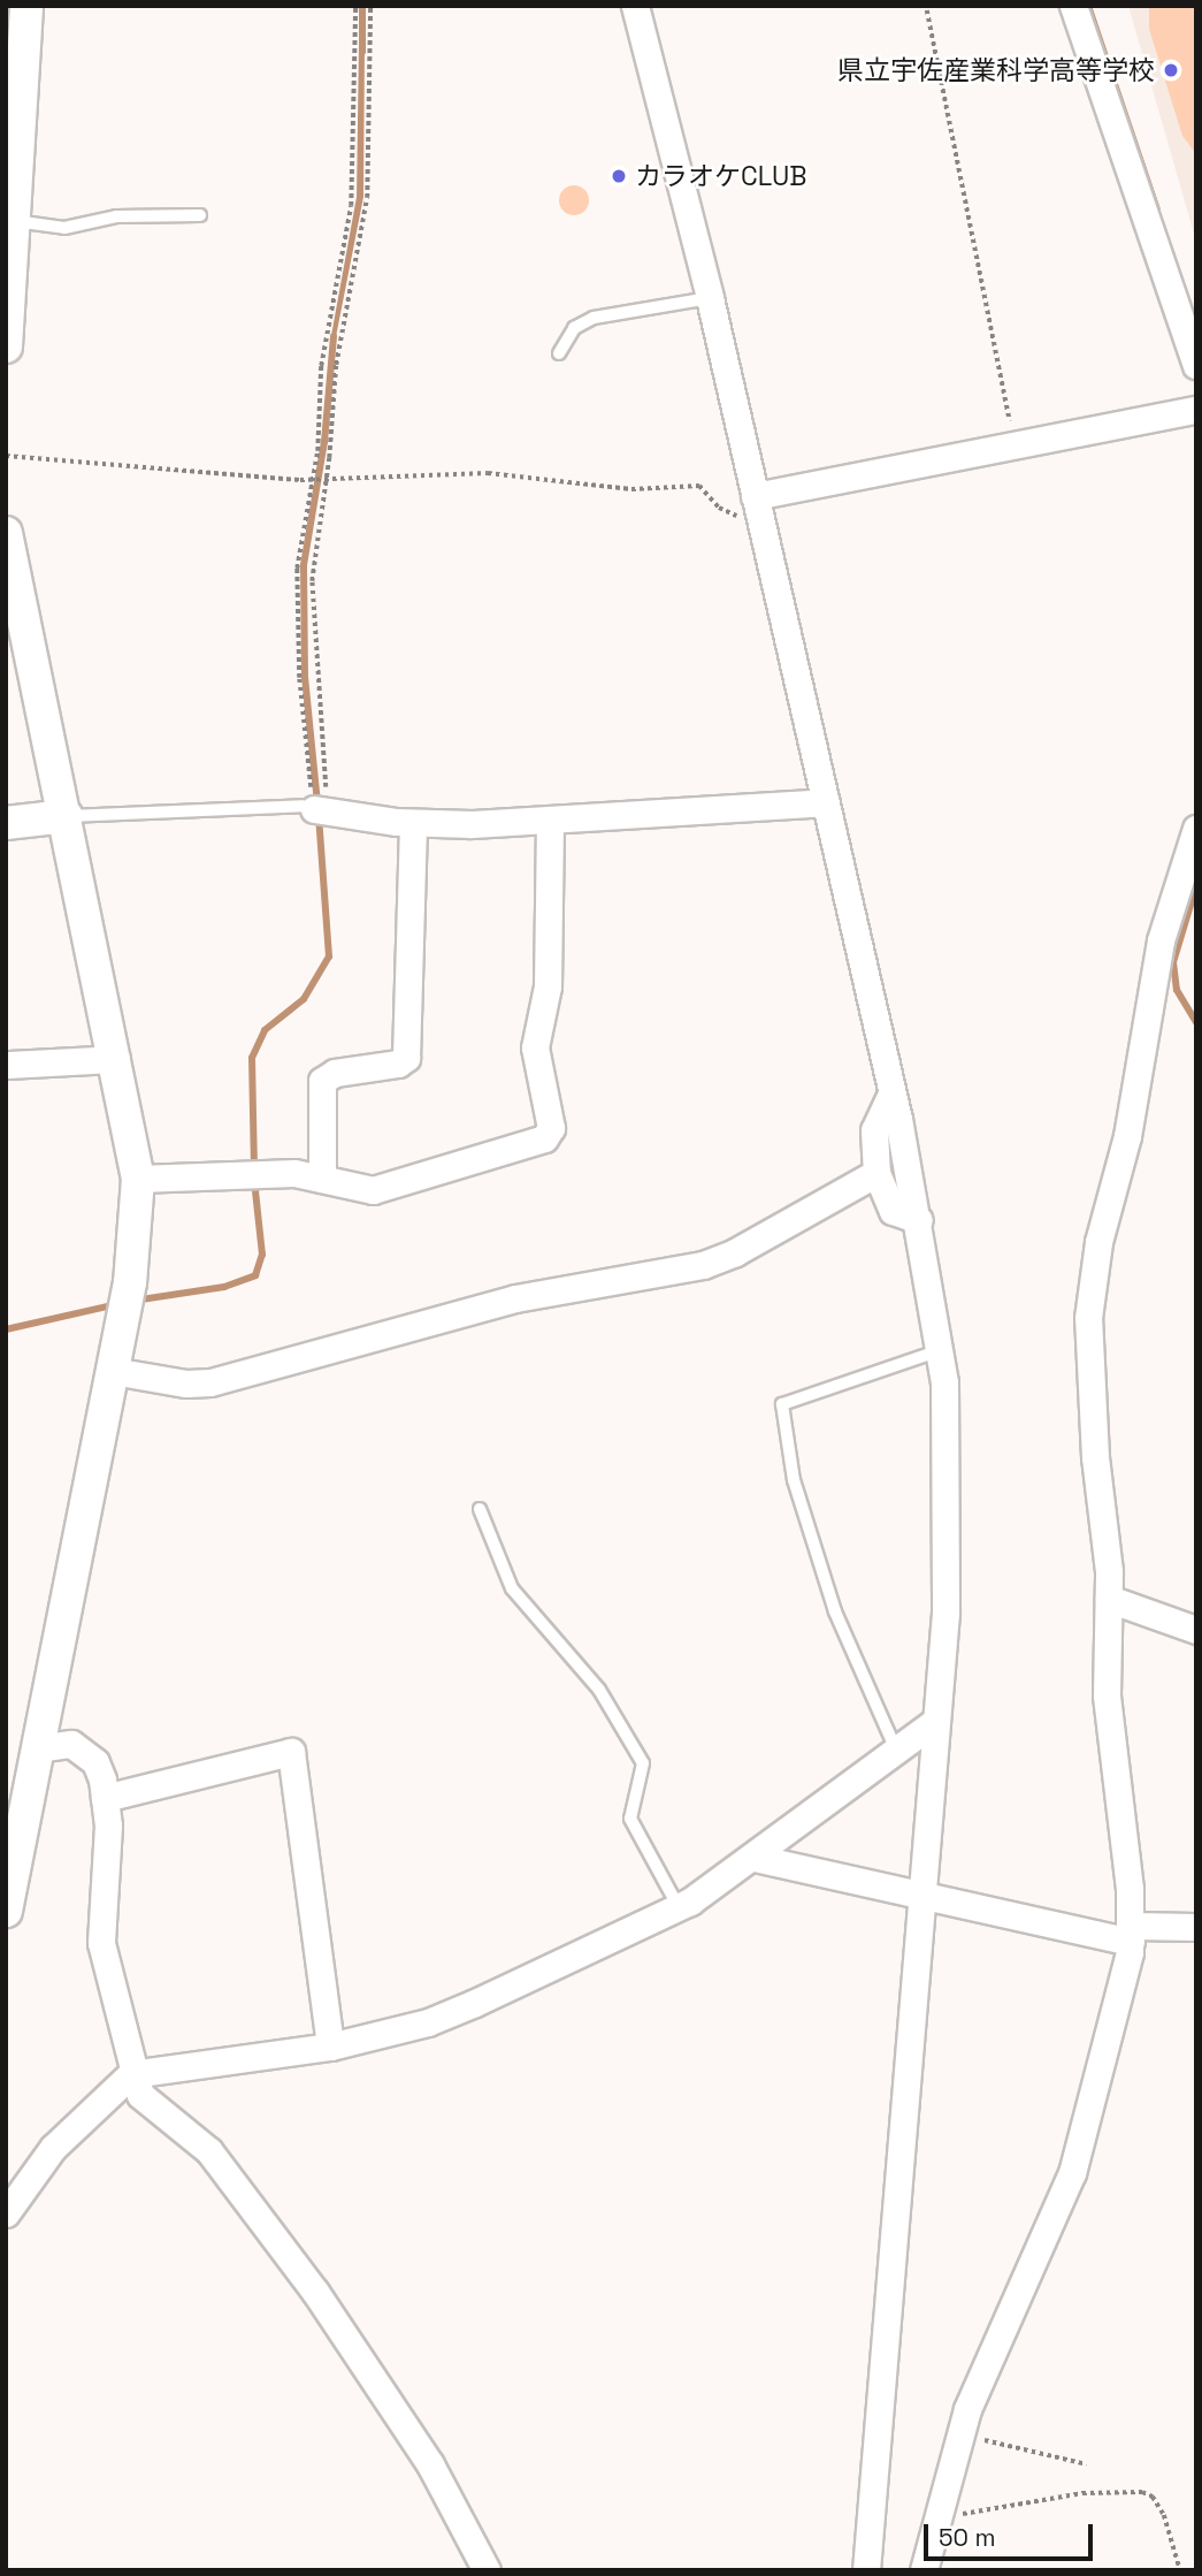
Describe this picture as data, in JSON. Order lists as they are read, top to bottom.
{
  "places": ["県立宇佐産業科学高等学校", "カラオケCLUB"],
  "scale_bar": "50 m"
}
